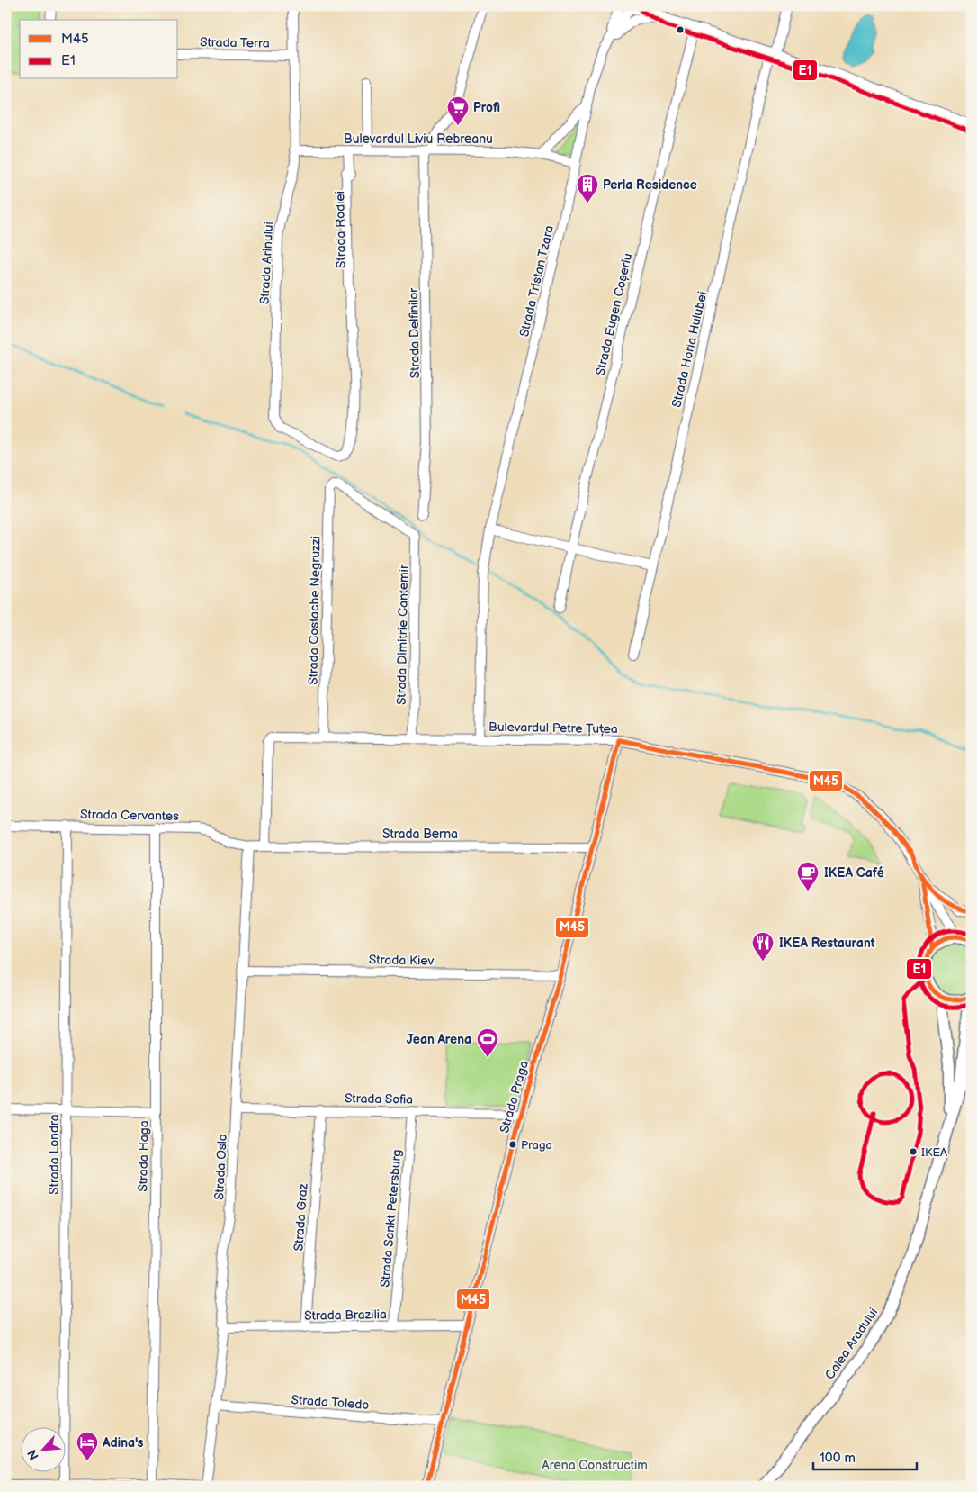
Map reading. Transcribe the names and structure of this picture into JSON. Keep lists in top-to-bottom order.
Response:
{
  "streets": {
    "main road": ["Calea Aradului"],
    "street": [
      "Strada Terra",
      "Bulevardul Liviu Rebreanu",
      "Strada Rodiei",
      "Strada Arinului",
      "Strada Tristan Tzara",
      "Strada Eugen Coșeriu",
      "Strada Delfinilor",
      "Strada Horia Hulubei",
      "Strada Costache Negruzzi",
      "Strada Dimitrie Cantemir",
      "Bulevardul Petre Țuțea",
      "Strada Cervantes",
      "Strada Berna",
      "Strada Kiev",
      "Strada Praga",
      "Strada Sofia",
      "Strada Londra",
      "Strada Haga",
      "Strada Oslo",
      "Strada Graz",
      "Strada Sankt Petersburg",
      "Strada Brazilia",
      "Strada Toledo"
    ]
  },
  "crossings": [
    ["Strada Terra", "Strada Arinului"],
    ["Bulevardul Liviu Rebreanu", "Strada Rodiei"],
    ["Bulevardul Liviu Rebreanu", "Strada Arinului"],
    ["Bulevardul Liviu Rebreanu", "Strada Tristan Tzara"],
    ["Bulevardul Liviu Rebreanu", "Strada Delfinilor"],
    ["Strada Rodiei", "Strada Arinului"],
    ["Strada Tristan Tzara", "Bulevardul Petre Țuțea"],
    ["Strada Costache Negruzzi", "Strada Dimitrie Cantemir"],
    ["Strada Costache Negruzzi", "Bulevardul Petre Țuțea"],
    ["Strada Dimitrie Cantemir", "Bulevardul Petre Țuțea"],
    ["Bulevardul Petre Țuțea", "Strada Berna"],
    ["Bulevardul Petre Țuțea", "Strada Praga"],
    ["Strada Cervantes", "Strada Berna"],
    ["Strada Cervantes", "Strada Londra"],
    ["Strada Cervantes", "Strada Haga"],
    ["Strada Cervantes", "Strada Oslo"],
    ["Strada Berna", "Strada Praga"],
    ["Strada Berna", "Strada Oslo"],
    ["Strada Kiev", "Strada Praga"],
    ["Strada Kiev", "Strada Oslo"],
    ["Strada Praga", "Strada Sofia"],
    ["Strada Praga", "Strada Brazilia"],
    ["Strada Praga", "Strada Toledo"],
    ["Strada Sofia", "Strada Oslo"],
    ["Strada Sofia", "Strada Graz"],
    ["Strada Sofia", "Strada Sankt Petersburg"],
    ["Strada Oslo", "Strada Brazilia"],
    ["Strada Oslo", "Strada Toledo"],
    ["Strada Graz", "Strada Brazilia"],
    ["Strada Sankt Petersburg", "Strada Brazilia"]
  ],
  "parks": ["Arena Constructim"],
  "places": {
    "supermarket": ["Profi"],
    "building": ["Perla Residence"],
    "cafe": ["IKEA Café"],
    "restaurant": ["IKEA Restaurant"],
    "sports": ["Jean Arena"],
    "other": ["Praga", "IKEA"],
    "hotel": ["Adina's"]
  },
  "lines": ["transit line E1", "transit line M45"],
  "legend": ["M45", "E1"],
  "scale_bar": "100 m",
  "north": "bottom left"
}
